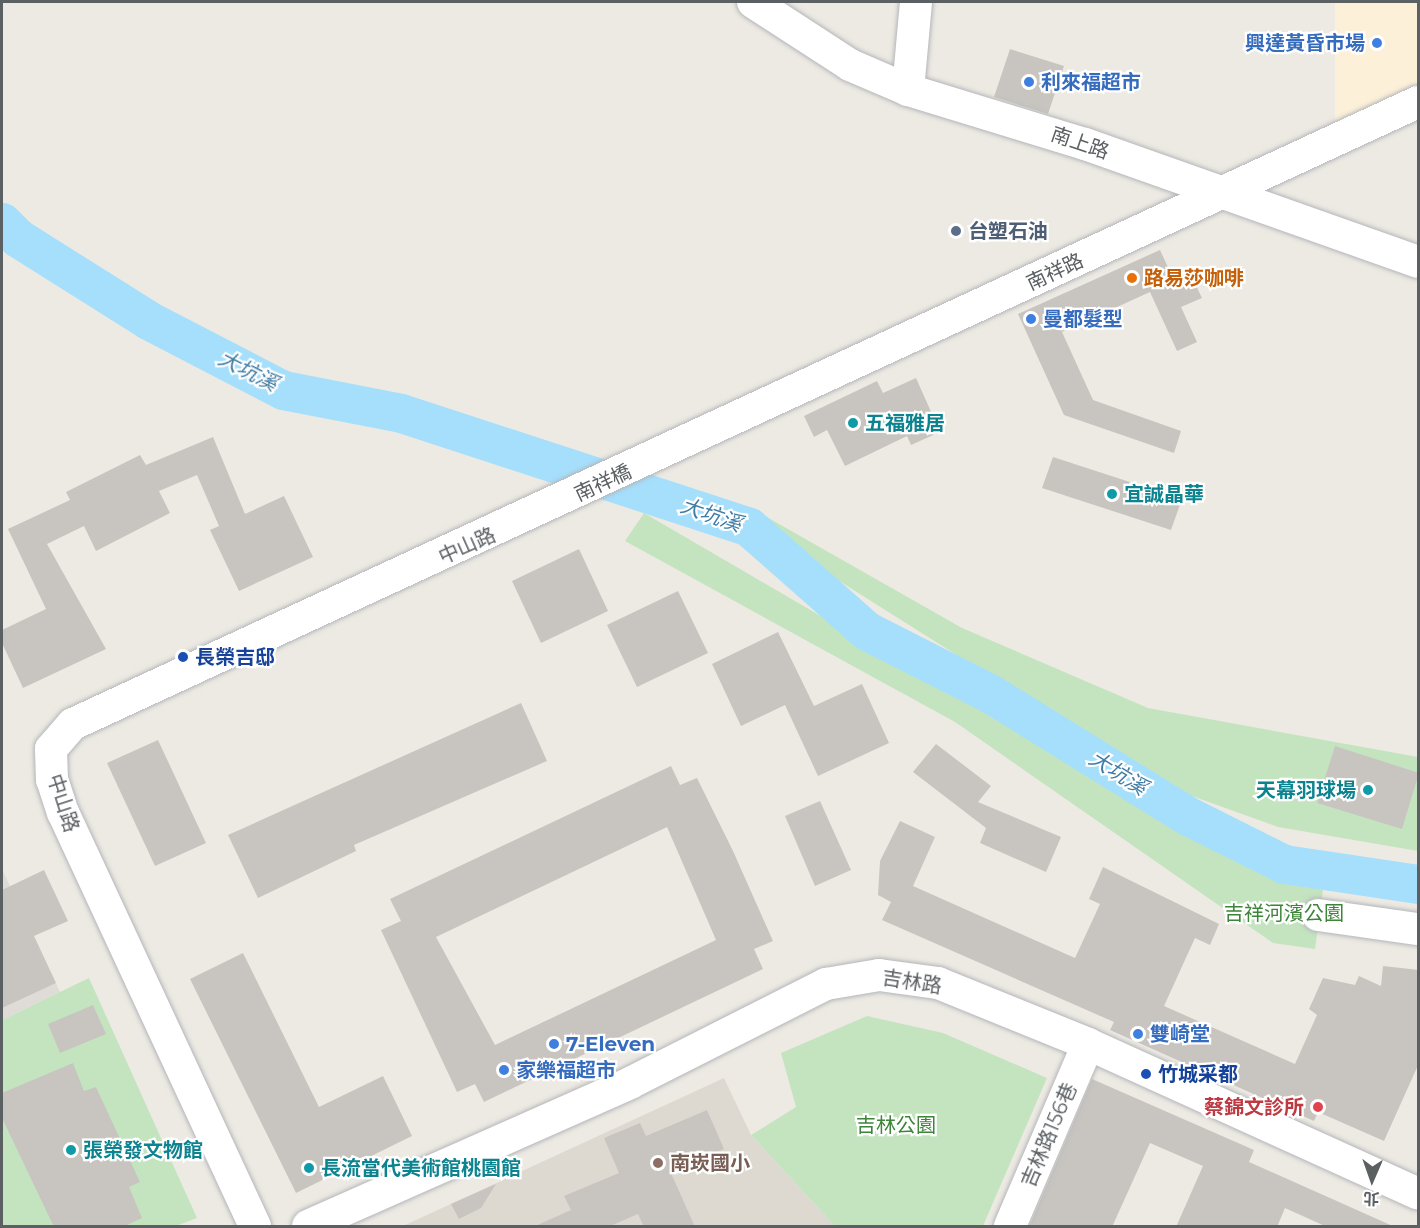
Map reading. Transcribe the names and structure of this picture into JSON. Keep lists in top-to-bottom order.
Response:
{
  "streets": {
    "street": [
      "南上路",
      "南祥路",
      "南祥橋",
      "中山路",
      "吉林路",
      "吉林路156巷"
    ]
  },
  "crossings": [
    ["南上路", "南祥路"],
    ["南祥路", "南祥橋"],
    ["南祥橋", "中山路"],
    ["吉林路", "吉林路156巷"]
  ],
  "water": ["大坑溪"],
  "parks": ["吉祥河濱公園", "吉林公園"],
  "places": [
    "興達黃昏市場",
    "利來福超市",
    "台塑石油",
    "路易莎咖啡",
    "曼都髮型",
    "五福雅居",
    "宜誠晶華",
    "長榮吉邸",
    "天幕羽球場",
    "雙崎堂",
    "7-Eleven",
    "家樂福超市",
    "竹城采都",
    "蔡錦文診所",
    "張榮發文物館",
    "南崁國小",
    "長流當代美術館桃園館"
  ],
  "north": "bottom"
}
